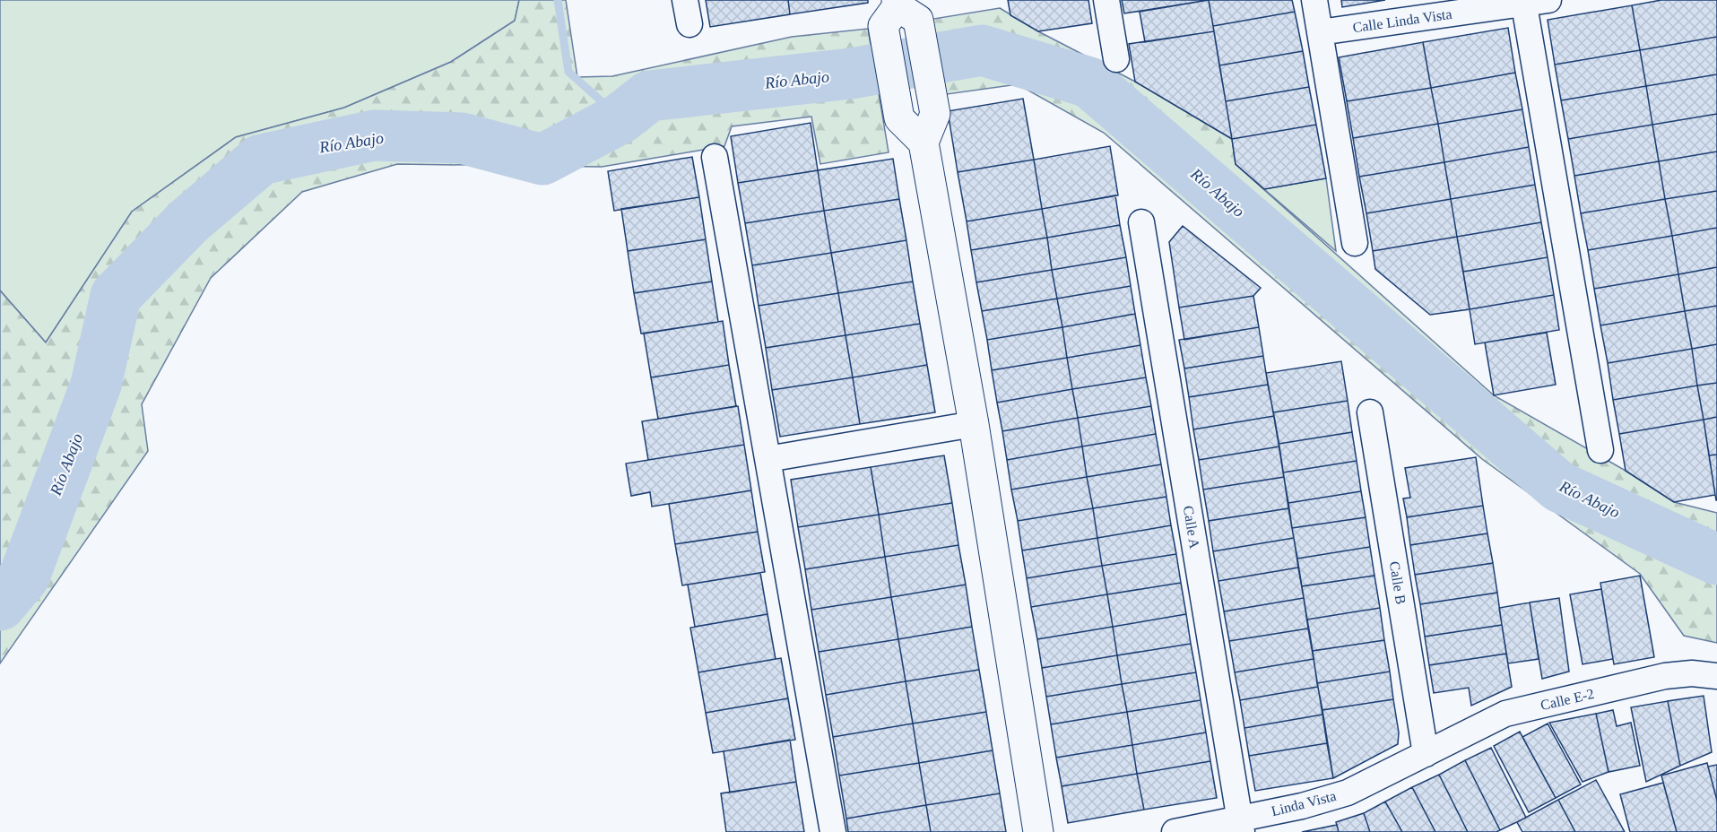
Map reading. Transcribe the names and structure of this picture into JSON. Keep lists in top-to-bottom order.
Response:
{
  "streets": {
    "street": [
      "Calle Linda Vista",
      "Calle A",
      "Calle B",
      "Calle E-2",
      "Linda Vista"
    ]
  },
  "crossings": [
    ["Calle A", "Linda Vista"],
    ["Calle B", "Calle E-2"],
    ["Calle B", "Linda Vista"],
    ["Calle E-2", "Linda Vista"]
  ],
  "water": ["Río Abajo"]
}
